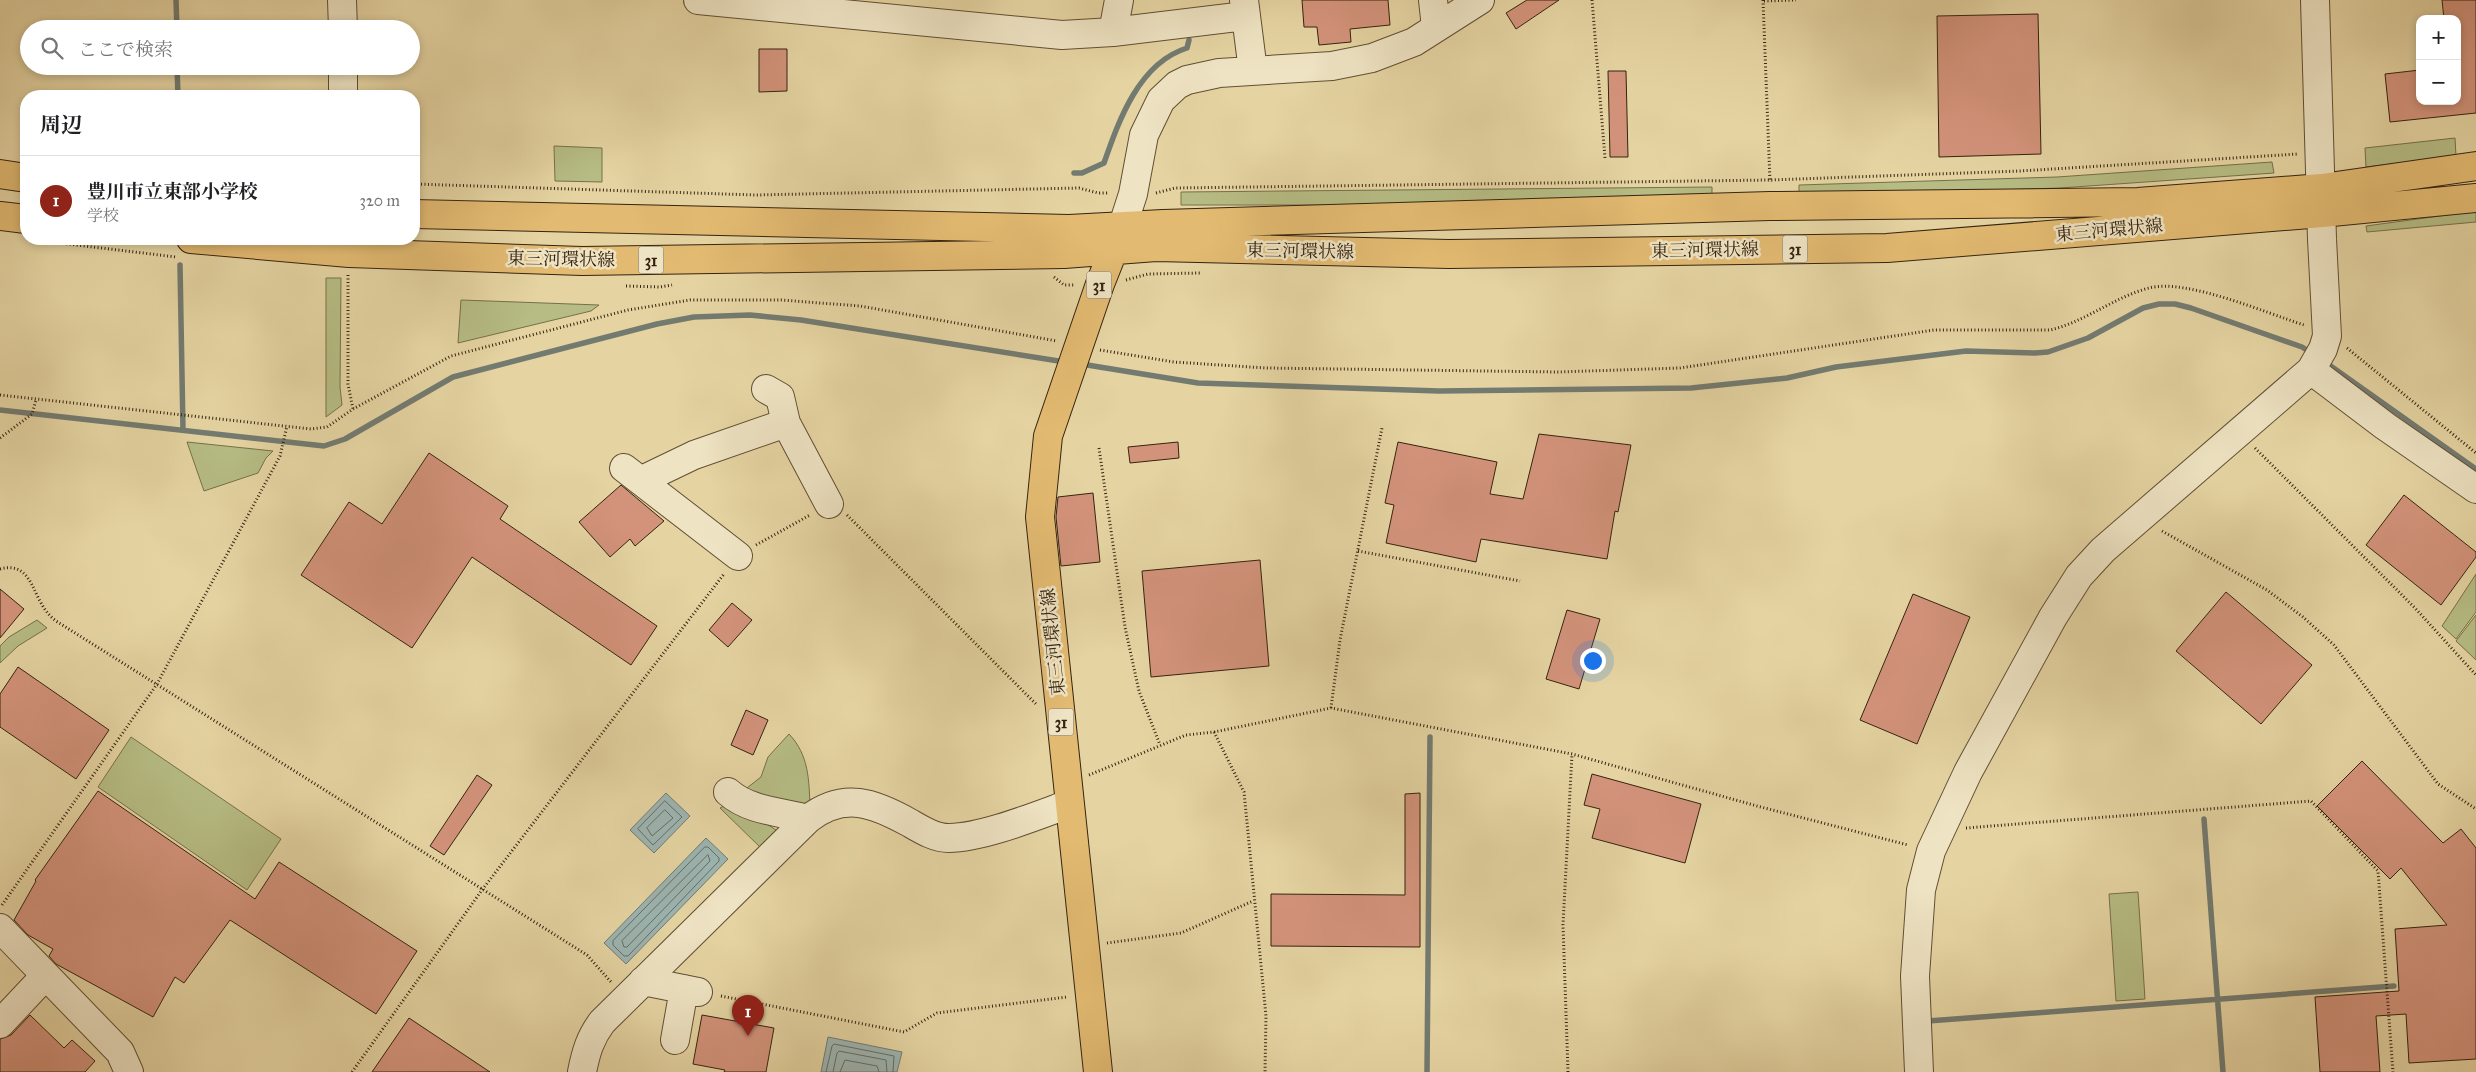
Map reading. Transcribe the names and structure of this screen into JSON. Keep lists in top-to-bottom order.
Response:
{
  "streets": {
    "main road": ["東三河環状線", "31"]
  },
  "page": {
    "map_buttons": ["+", "−"],
    "search": "ここで検索",
    "heading": "周辺",
    "list": [
      {
        "mark": "1",
        "name": "豊川市立東部小学校",
        "note": "学校",
        "value": "320 m"
      }
    ],
    "pins": "1"
  }
}
